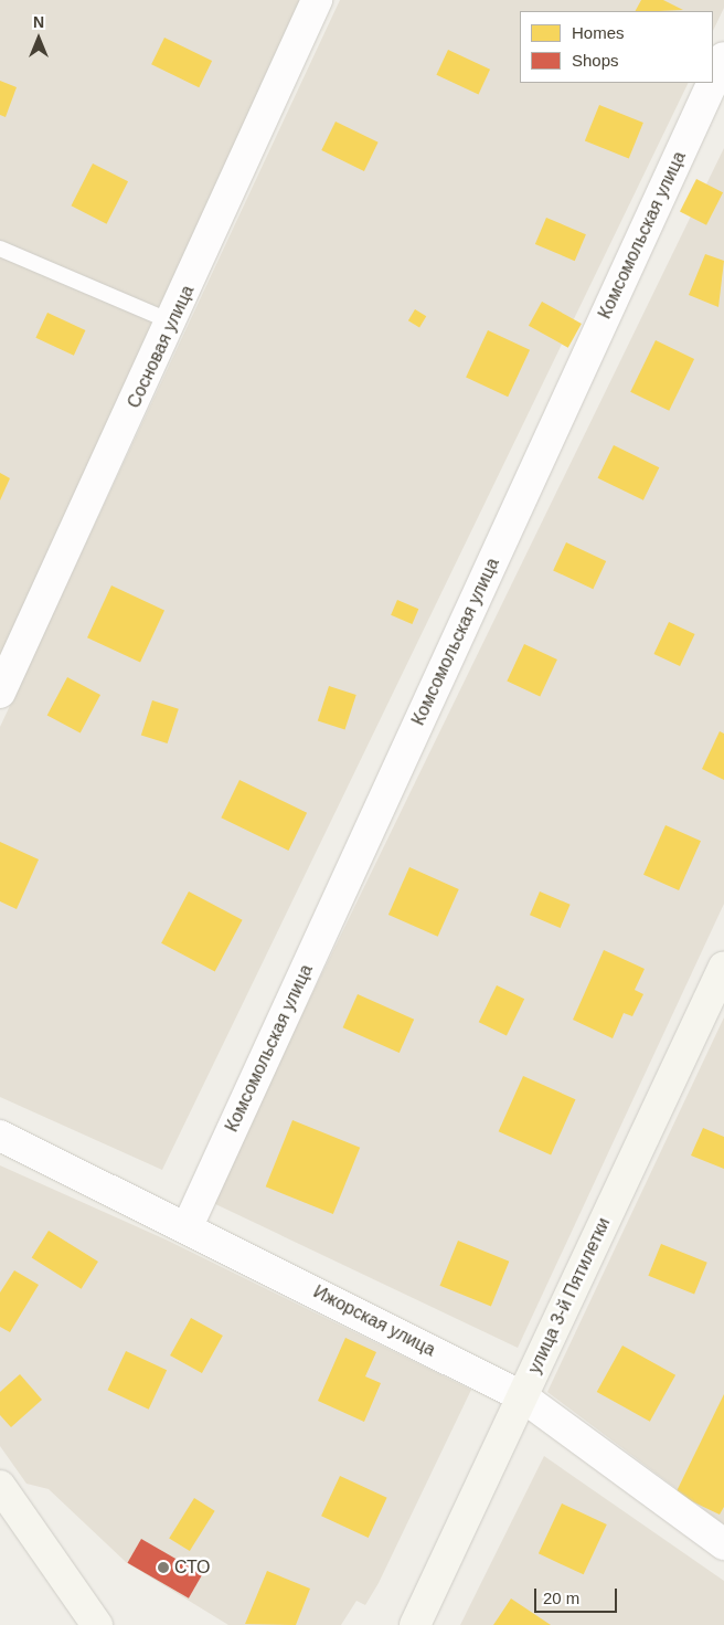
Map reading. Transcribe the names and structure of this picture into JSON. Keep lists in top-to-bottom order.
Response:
{
  "streets": {
    "street": [
      "Комсомольская улица",
      "Сосновая улица",
      "улица 3-й Пятилетки",
      "Ижорская улица"
    ]
  },
  "crossings": [
    ["Комсомольская улица", "Ижорская улица"],
    ["улица 3-й Пятилетки", "Ижорская улица"]
  ],
  "places": ["СТО"],
  "legend": ["Homes", "Shops"],
  "scale_bar": "20 m",
  "north": "top"
}
